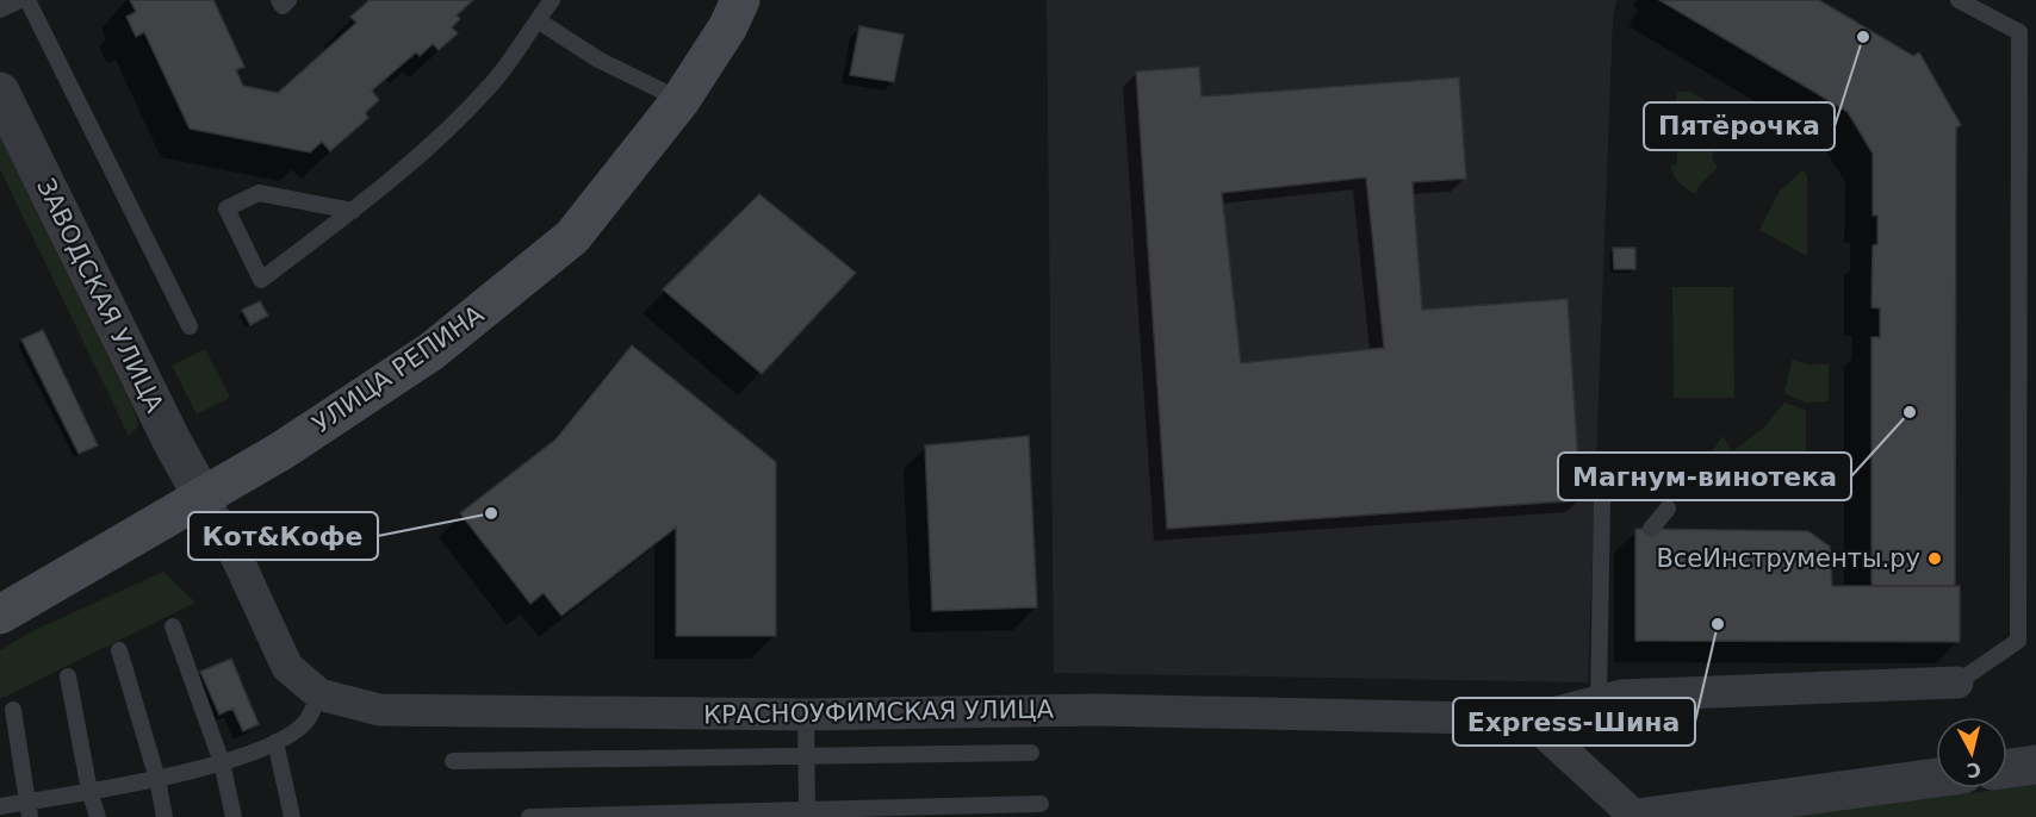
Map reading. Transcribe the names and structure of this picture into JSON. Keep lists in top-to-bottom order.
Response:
{
  "streets": {
    "main road": ["УЛИЦА РЕПИНА"],
    "street": ["ЗАВОДСКАЯ УЛИЦА", "КРАСНОУФИМСКАЯ УЛИЦА"]
  },
  "crossings": [
    ["ЗАВОДСКАЯ УЛИЦА", "УЛИЦА РЕПИНА"],
    ["ЗАВОДСКАЯ УЛИЦА", "КРАСНОУФИМСКАЯ УЛИЦА"],
    ["УЛИЦА РЕПИНА", "КРАСНОУФИМСКАЯ УЛИЦА"]
  ],
  "places": [
    "Пятёрочка",
    "Магнум-винотека",
    "Кот&Кофе",
    "ВсеИнструменты.ру",
    "Express-Шина"
  ],
  "north": "bottom"
}
